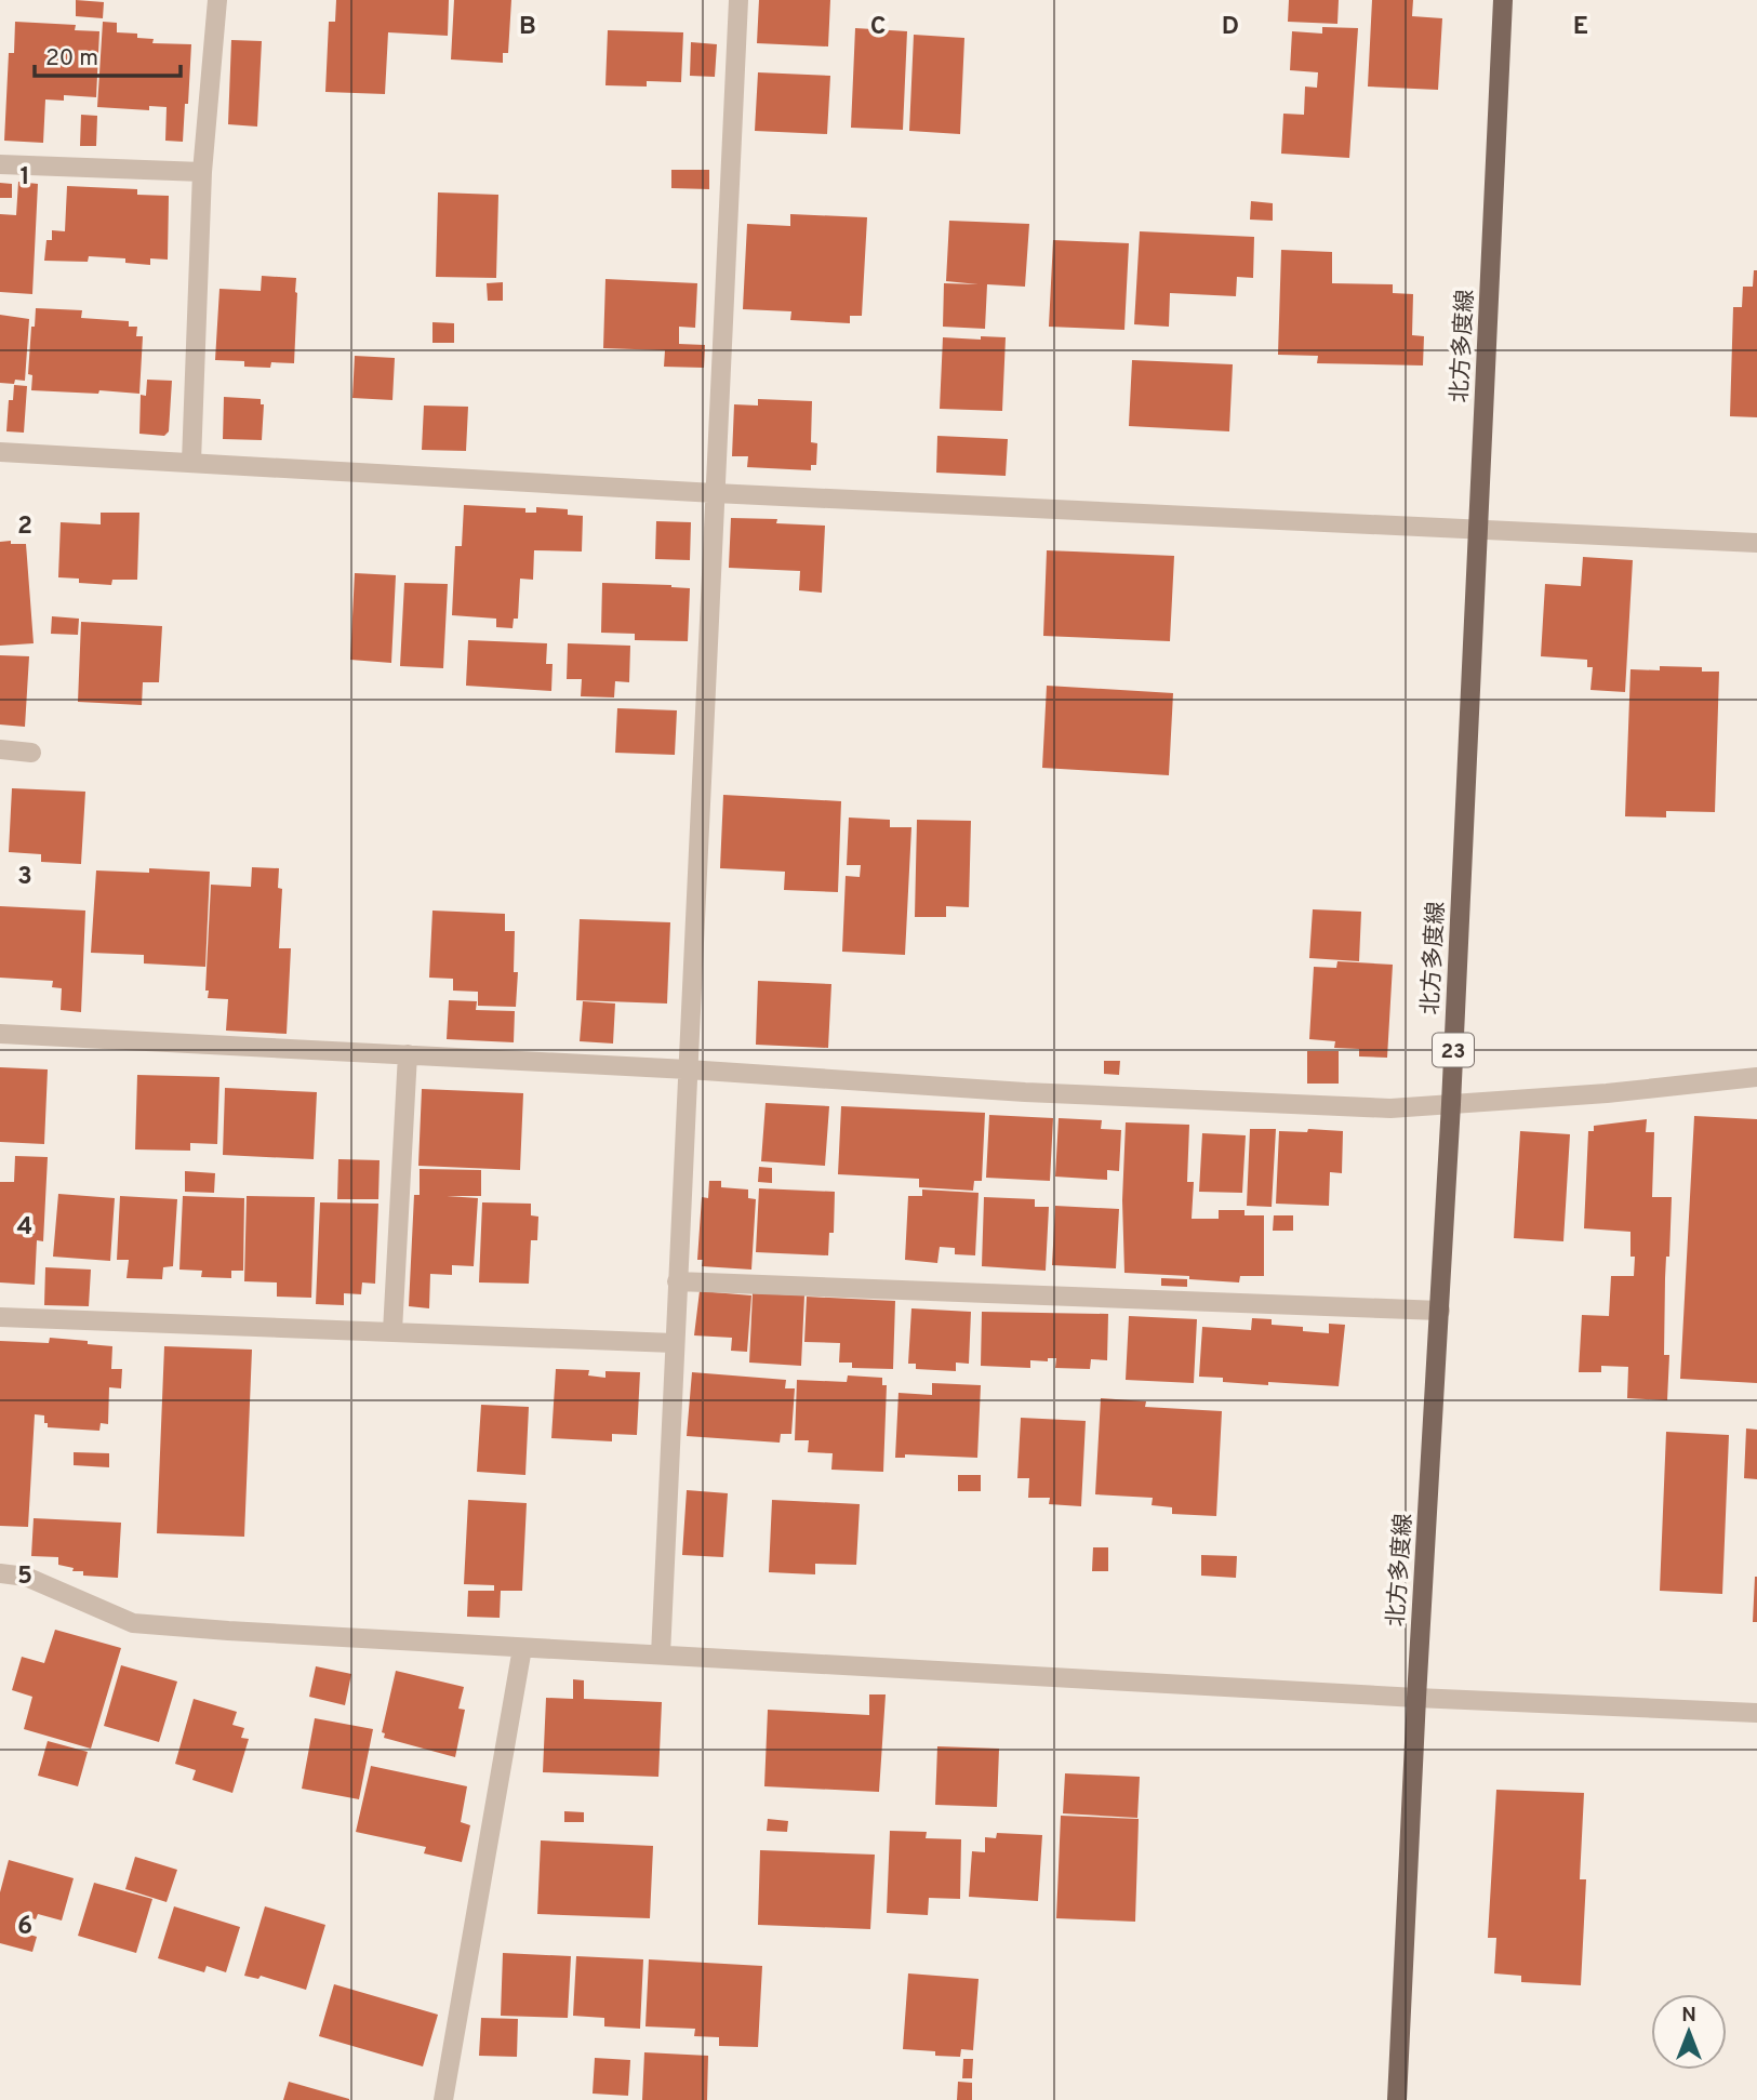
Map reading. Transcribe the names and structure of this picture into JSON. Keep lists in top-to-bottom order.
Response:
{
  "streets": {
    "main road": ["北方多度線", "23"]
  },
  "scale_bar": "20 m",
  "north": "top",
  "grid": {
    "columns": [
      "B",
      "C",
      "D",
      "E"
    ],
    "rows": [
      "1",
      "2",
      "3",
      "4",
      "5",
      "6"
    ]
  }
}
